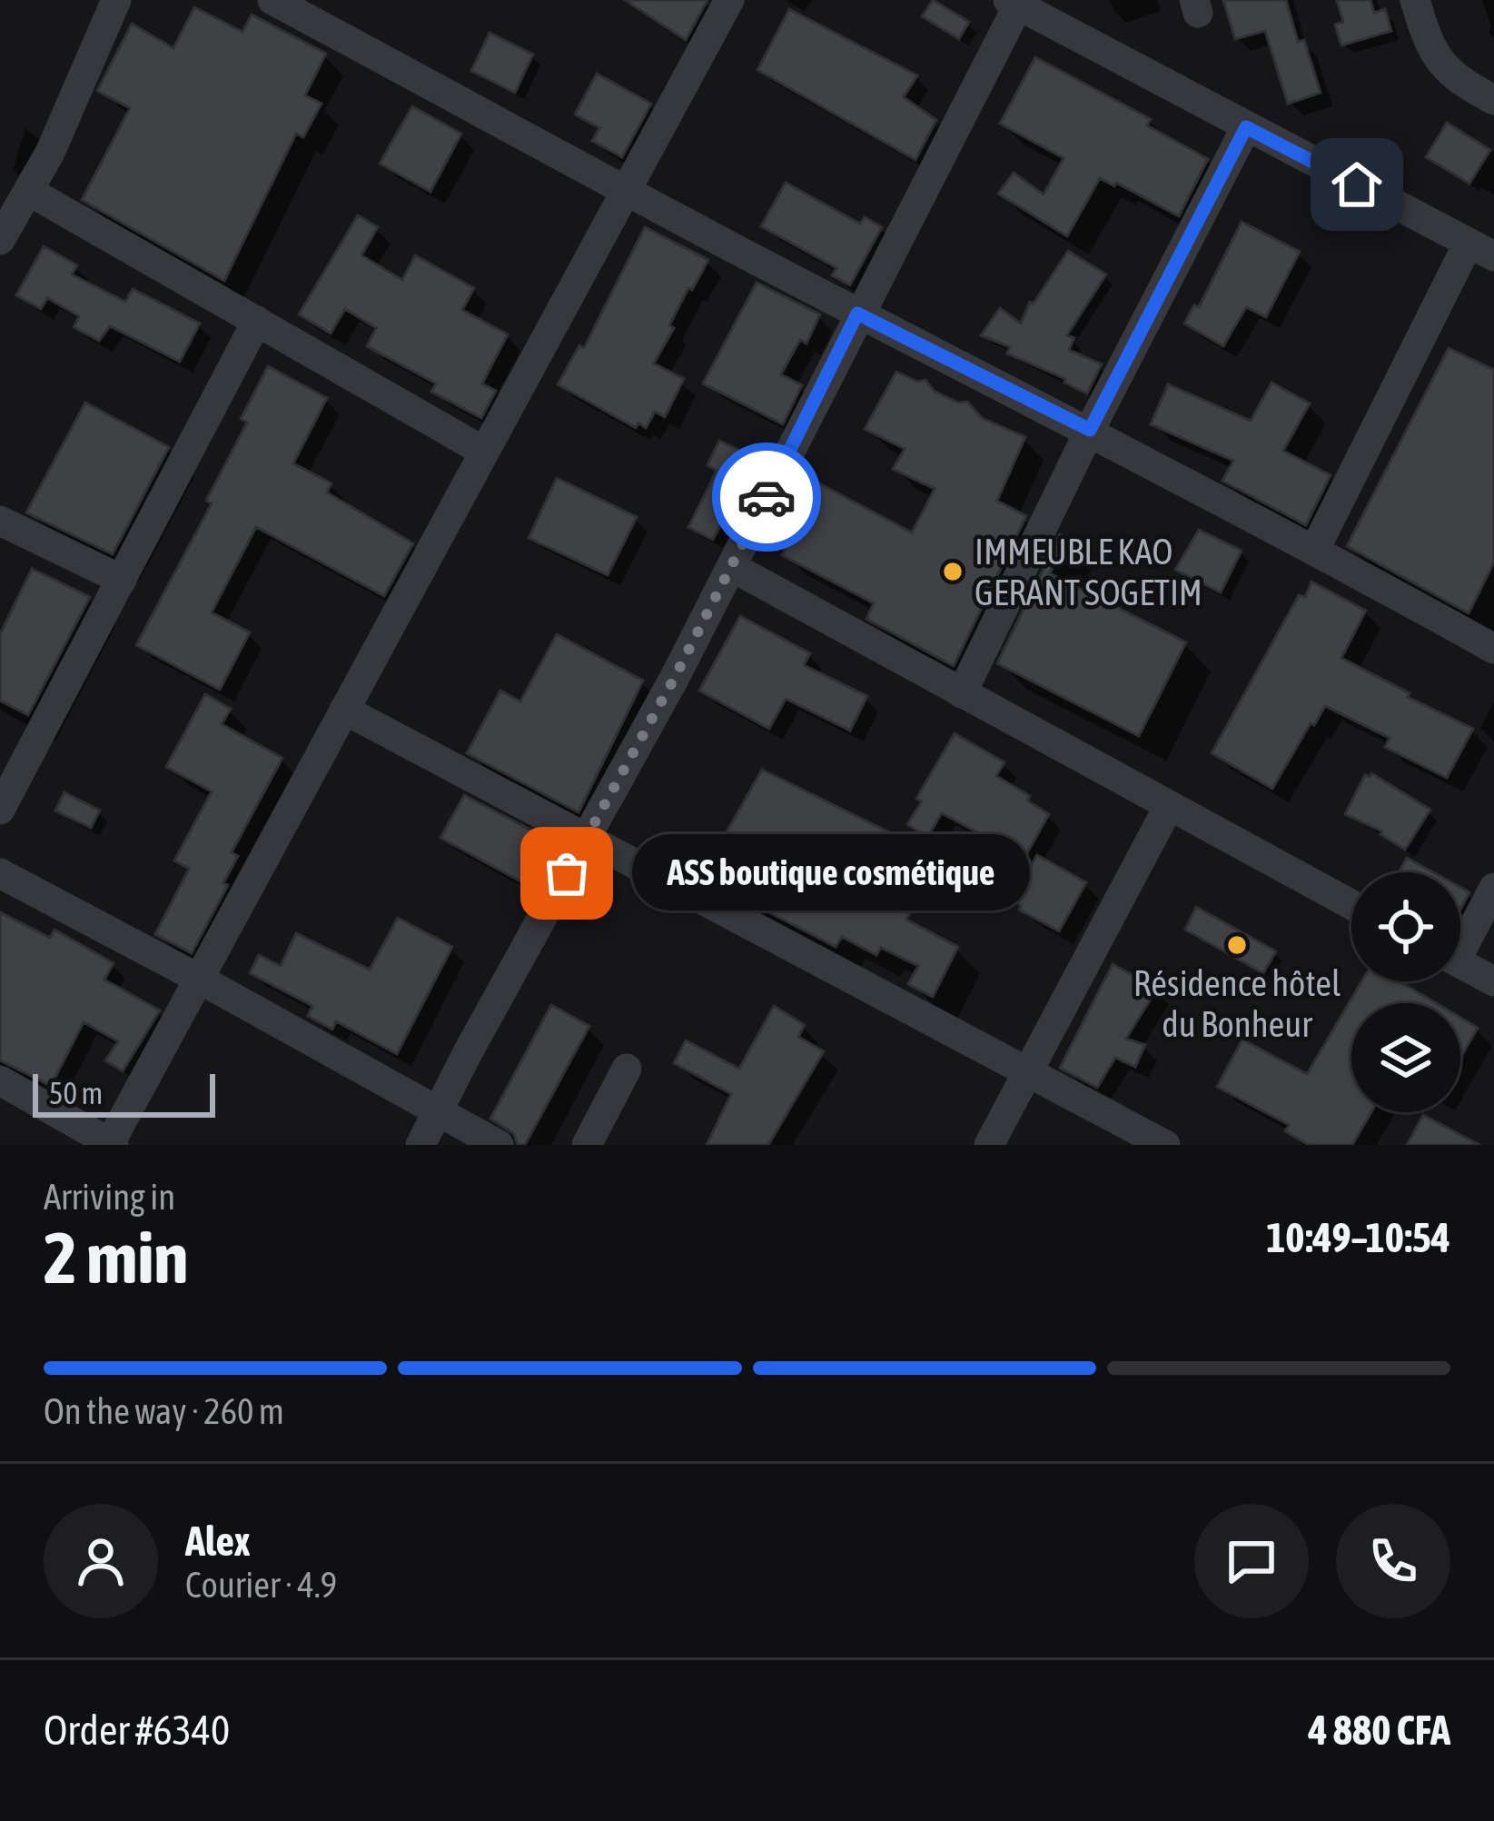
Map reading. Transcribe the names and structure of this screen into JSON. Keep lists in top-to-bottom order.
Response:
{
  "places": ["IMMEUBLE KAO GERANT SOGETIM", "ASS boutique cosmétique", "Résidence hôtel du Bonheur"],
  "scale_bar": "50 m",
  "page": {
    "bubble": "ASS boutique cosmétique",
    "scale": "50 m",
    "heading": ["2 min", "Arriving in", "10:49–10:54"],
    "panel": [
      "Alex",
      "Courier · 4.9",
      "Order #6340",
      "4 880 CFA"
    ],
    "bar": "On the way · 260 m"
  }
}
